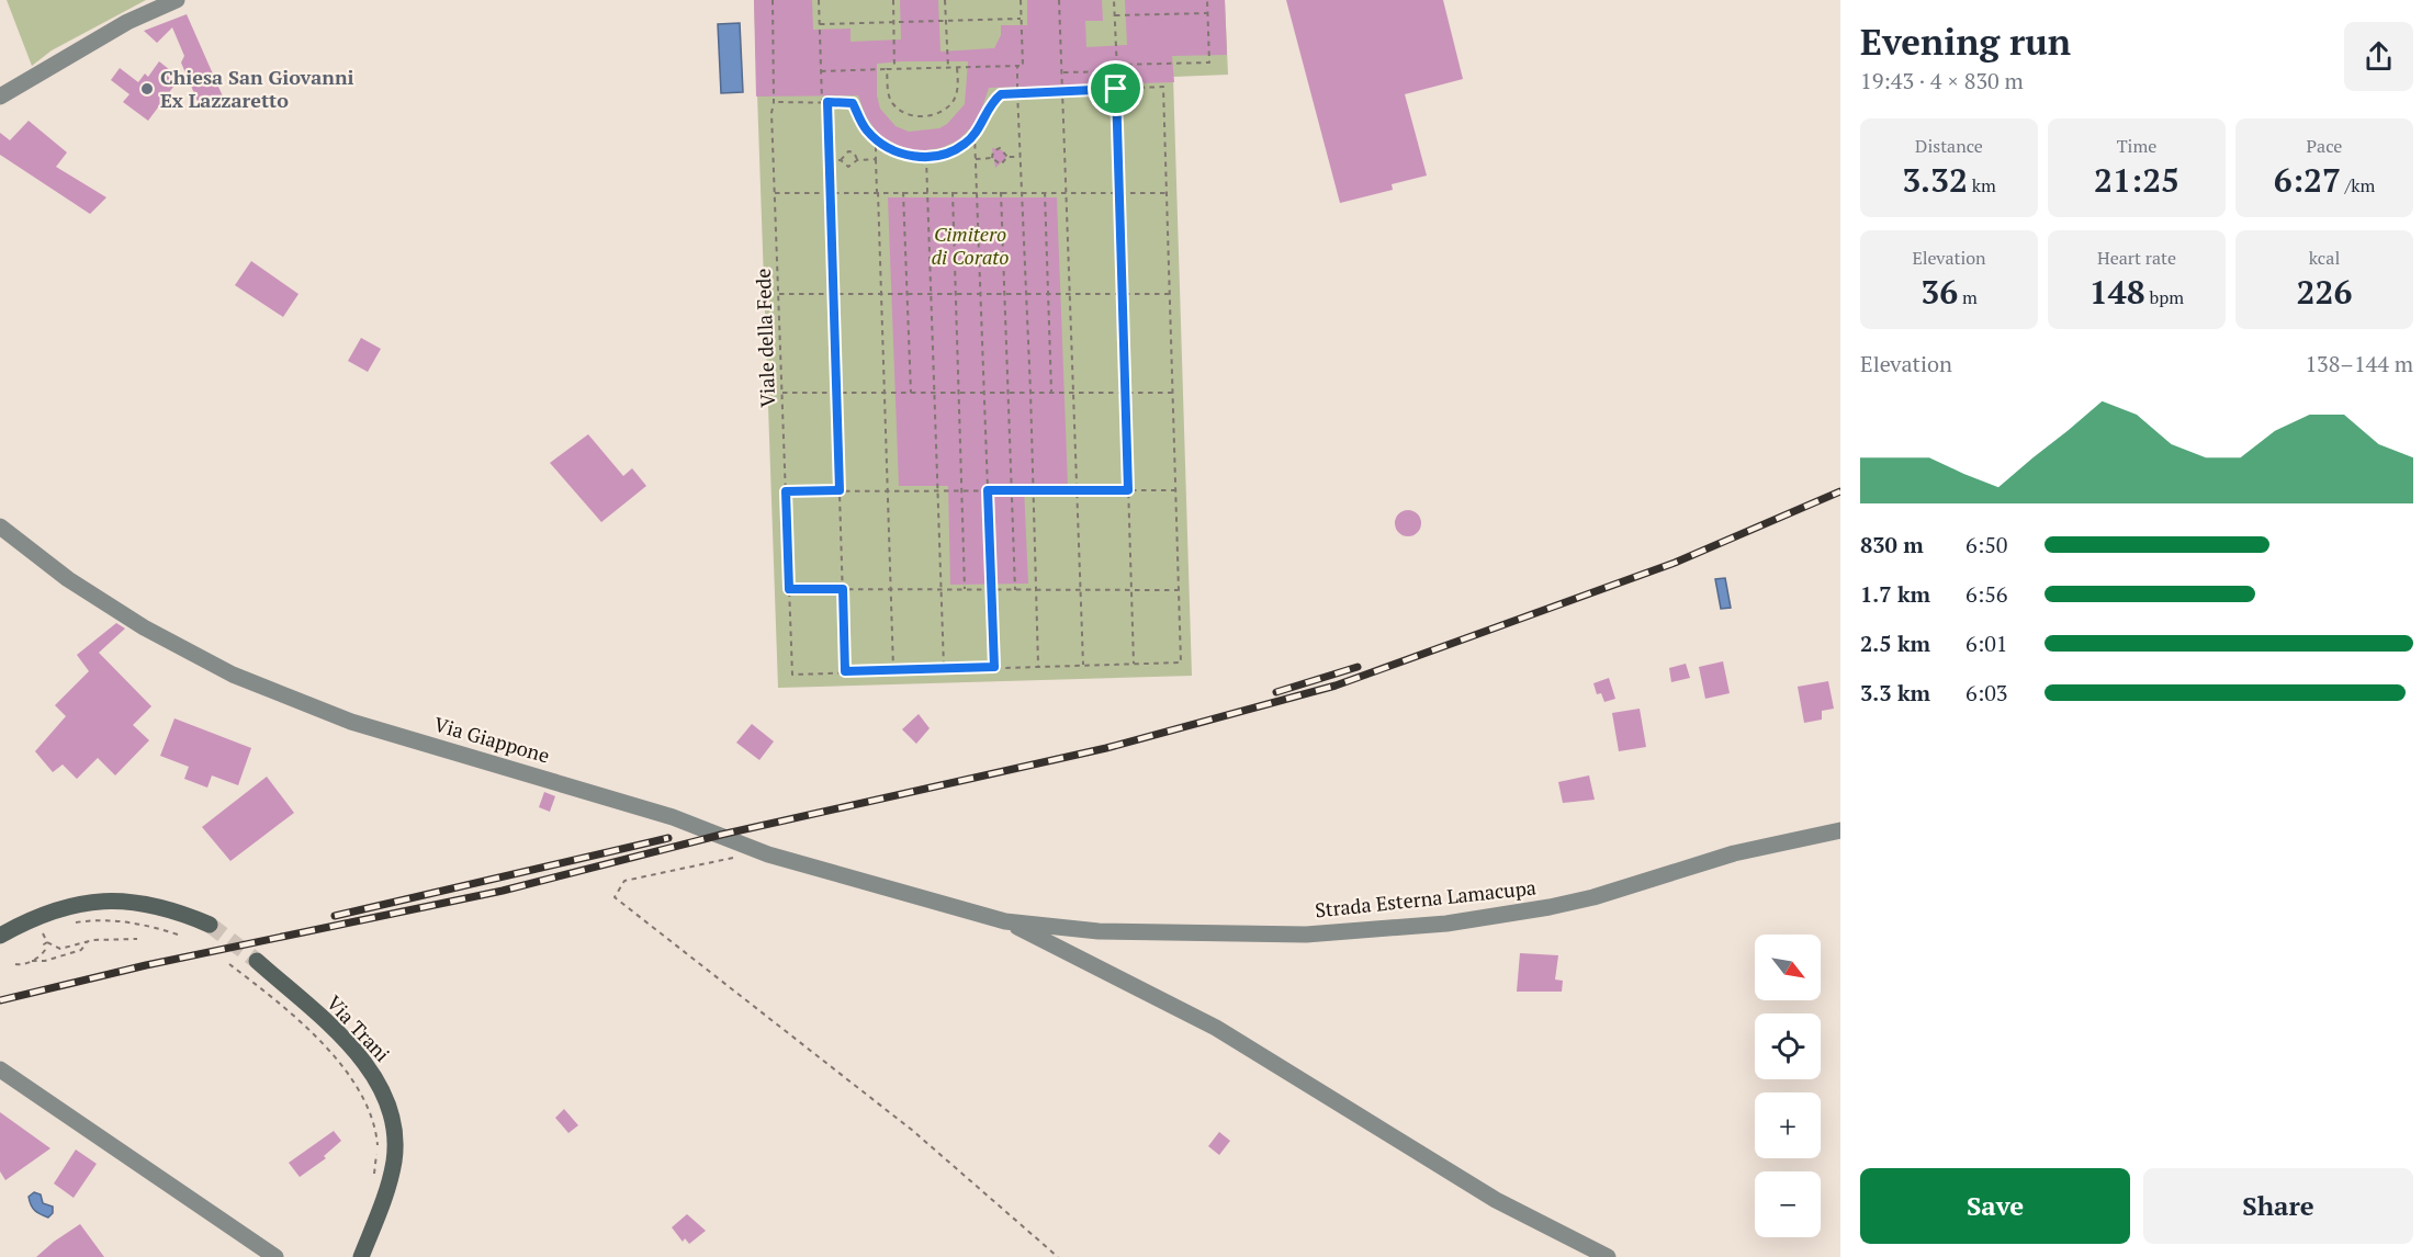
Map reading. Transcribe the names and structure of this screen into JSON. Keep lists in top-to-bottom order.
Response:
{
  "streets": {
    "main road": ["Via Trani"],
    "street": ["Via Giappone", "Strada Esterna Lamacupa"],
    "path": ["Viale della Fede"]
  },
  "crossings": [
    ["Via Giappone", "Strada Esterna Lamacupa"]
  ],
  "parks": ["Cimitero di Corato"],
  "places": ["Chiesa San Giovanni Ex Lazzaretto"],
  "north": "bottom right",
  "page": {
    "heading": ["Evening run", "19:43 · 4 × 830 m"],
    "stats": [
      ["Distance", "3.32 km"],
      ["Time", "21:25"],
      ["Pace", "6:27 /km"],
      ["Elevation", "36 m"],
      ["Heart rate", "148 bpm"],
      ["kcal", "226"]
    ],
    "chart": ["Elevation", "138–144 m"],
    "list": [
      {
        "name": "830 m",
        "note": "6:50"
      },
      {
        "name": "1.7 km",
        "note": "6:56"
      },
      {
        "name": "2.5 km",
        "note": "6:01"
      },
      {
        "name": "3.3 km",
        "note": "6:03"
      }
    ],
    "map_buttons": ["+", "−"],
    "buttons": ["Save", "Share"]
  }
}
